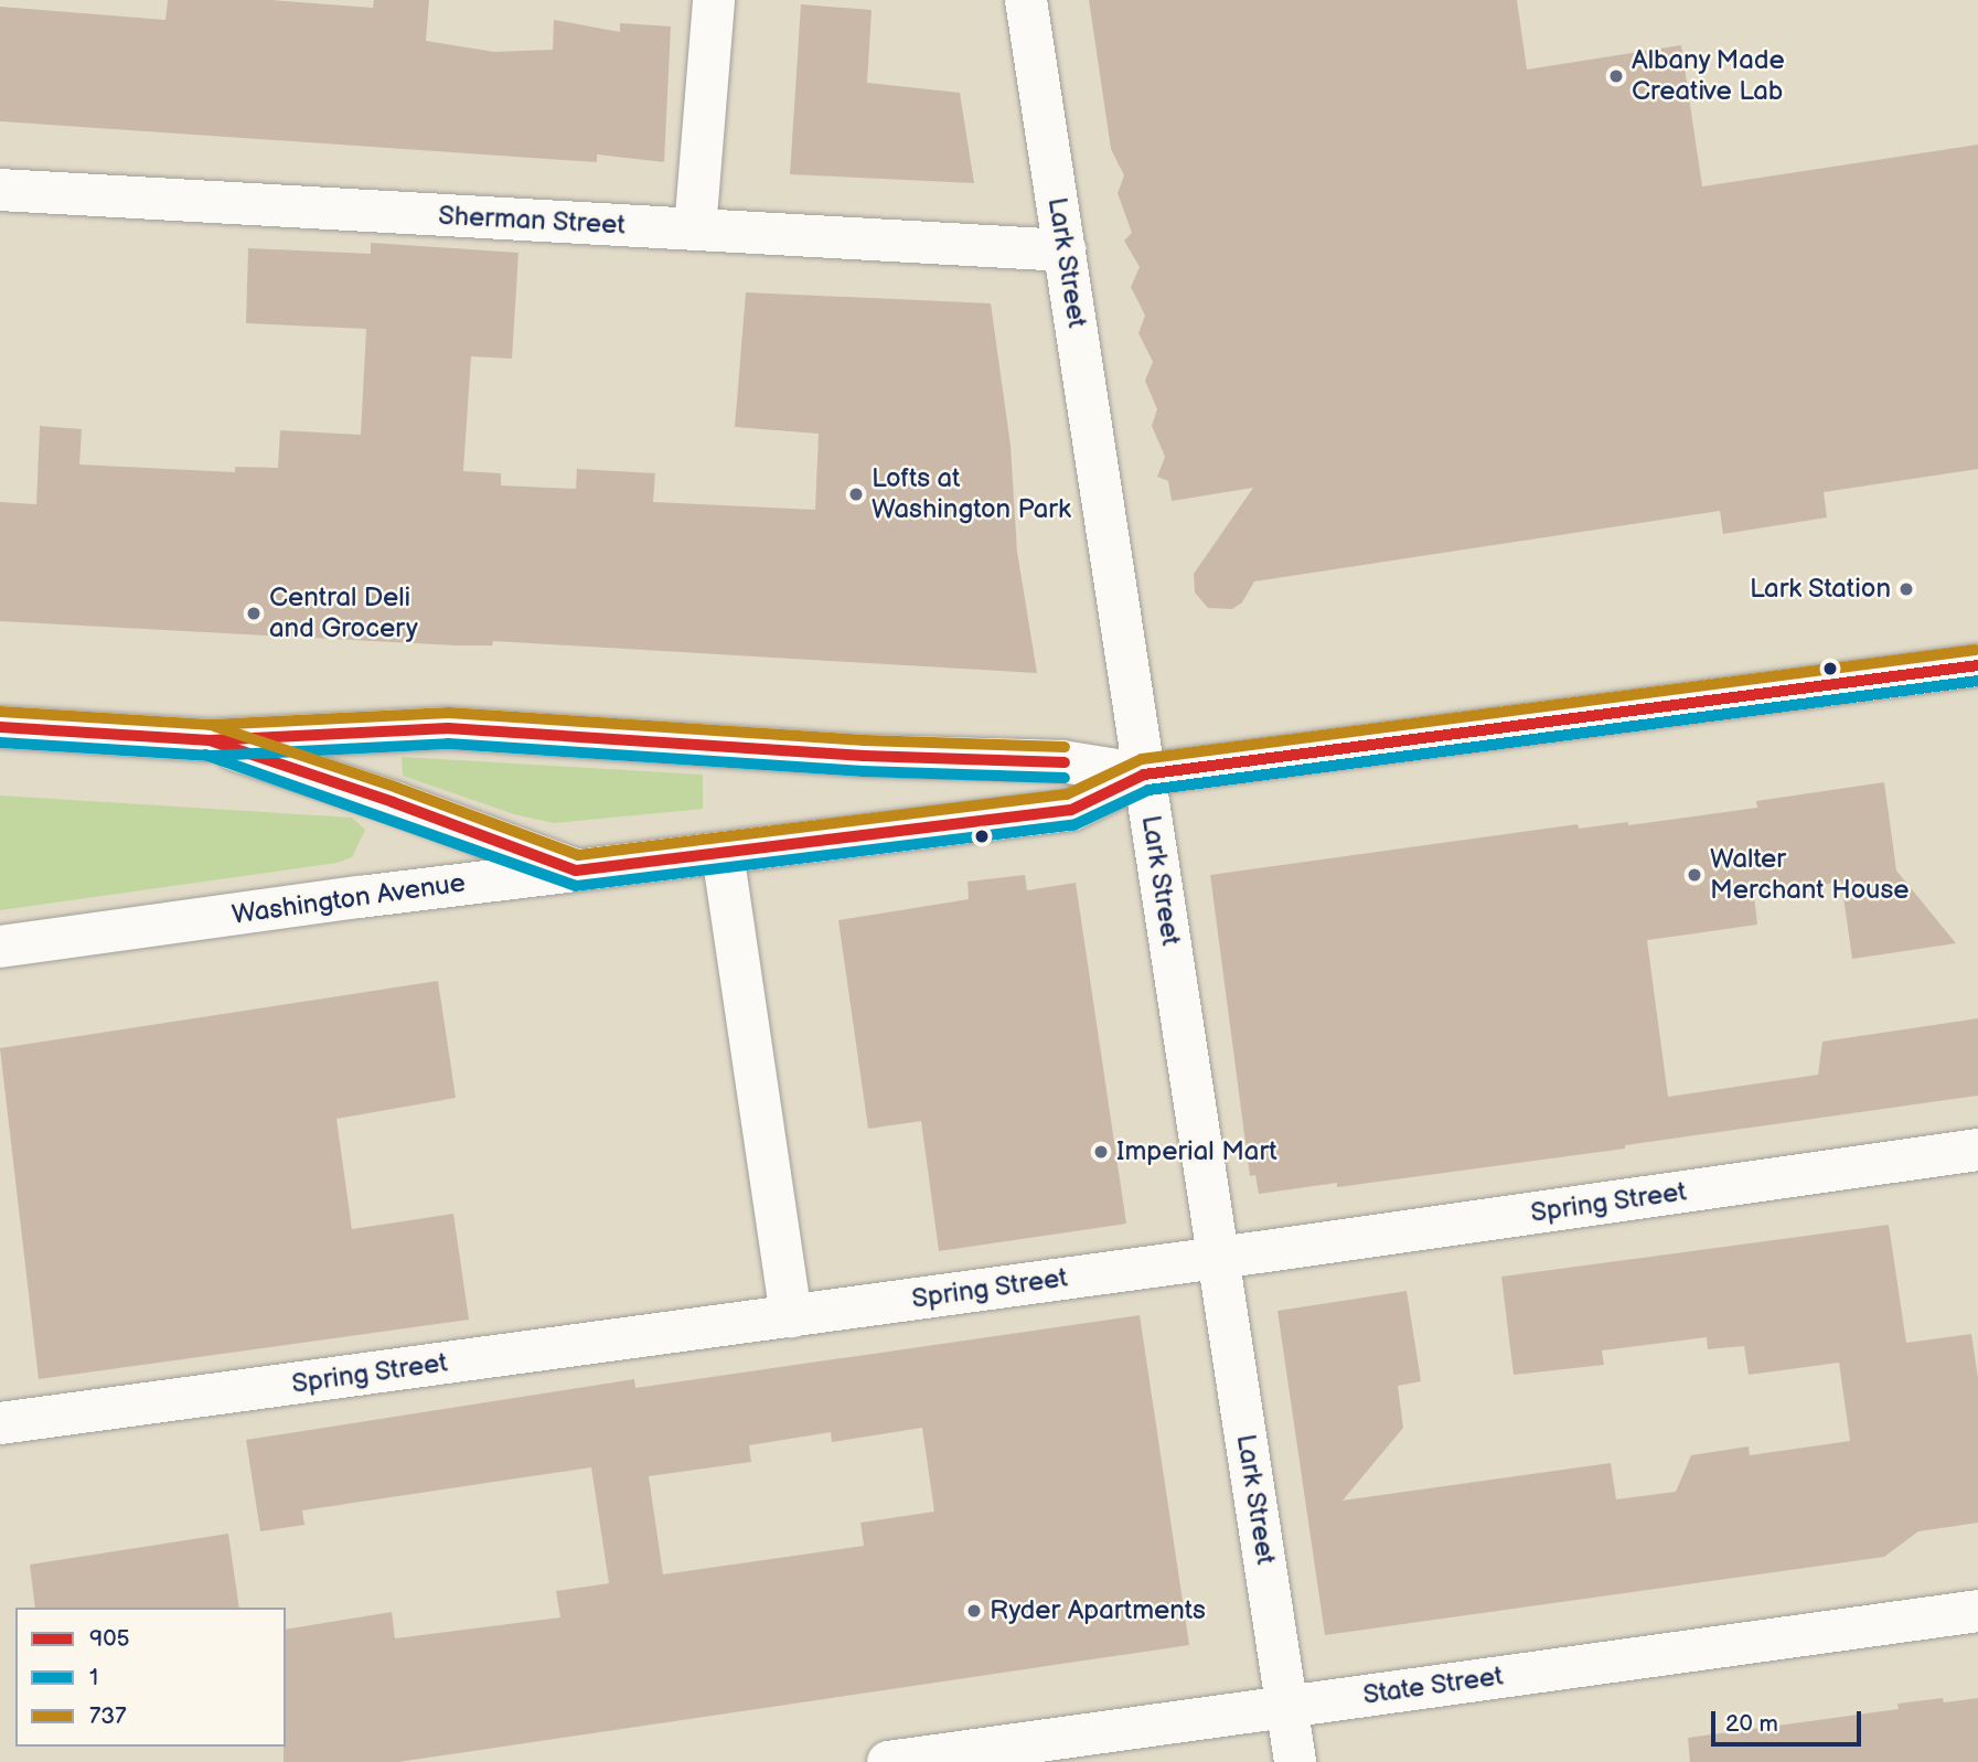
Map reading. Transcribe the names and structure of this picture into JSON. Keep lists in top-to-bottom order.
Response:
{
  "streets": {
    "main road": [
      "Sherman Street",
      "Lark Street",
      "Washington Avenue",
      "Spring Street",
      "State Street"
    ]
  },
  "crossings": [
    ["Sherman Street", "Lark Street"],
    ["Lark Street", "Washington Avenue"],
    ["Lark Street", "Spring Street"],
    ["Lark Street", "State Street"]
  ],
  "places": [
    "Albany Made Creative Lab",
    "Lofts at Washington Park",
    "Lark Station",
    "Central Deli and Grocery",
    "Walter Merchant House",
    "Imperial Mart",
    "Ryder Apartments"
  ],
  "lines": ["transit line 737", "transit line 905", "transit line 1"],
  "legend": ["905", "1", "737"],
  "scale_bar": "20 m"
}
